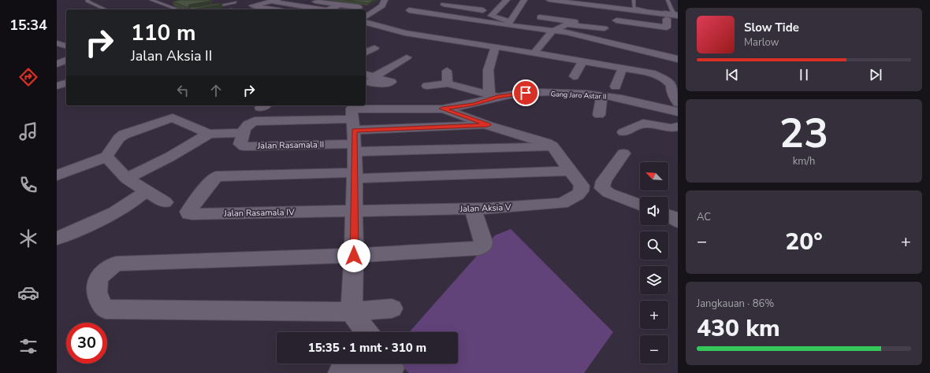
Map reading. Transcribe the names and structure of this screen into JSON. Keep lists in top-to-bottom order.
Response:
{
  "streets": {
    "street": [
      "Gang Jaro Astar II",
      "Jalan Rasamala II",
      "Jalan Aksia V",
      "Jalan Rasamala IV"
    ]
  },
  "crossings": [
    ["Jalan Aksia V", "Jalan Rasamala IV"]
  ],
  "north": "top left",
  "page": {
    "tabs": "15:34",
    "turn": ["110 m", "Jalan Aksia II"],
    "song": ["Slow Tide", "Marlow"],
    "tile": [
      ["23", "km/h"],
      "AC",
      ["Jangkauan · 86%", "430 km"]
    ],
    "map_buttons": ["+", "−"],
    "heat": ["−", "20°", "+"],
    "limit": "30",
    "trip": "15:35 · 1 mnt · 310 m"
  }
}
